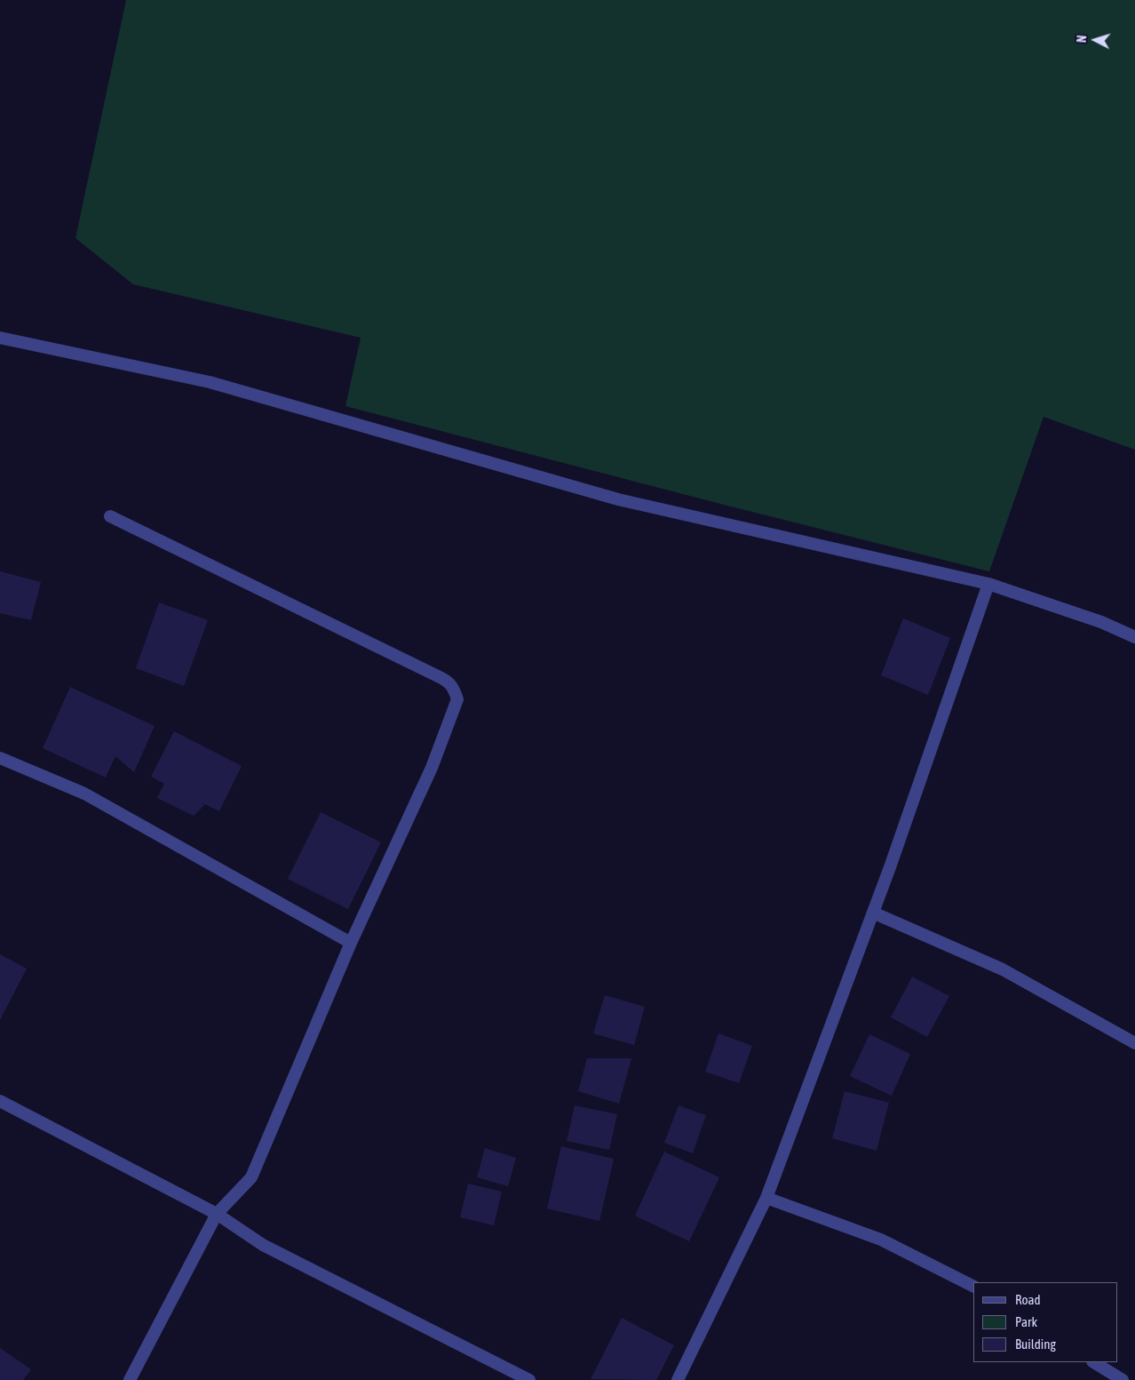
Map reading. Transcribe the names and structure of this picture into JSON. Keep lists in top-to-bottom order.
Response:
{
  "legend": ["Road", "Park", "Building"],
  "north": "left"
}
